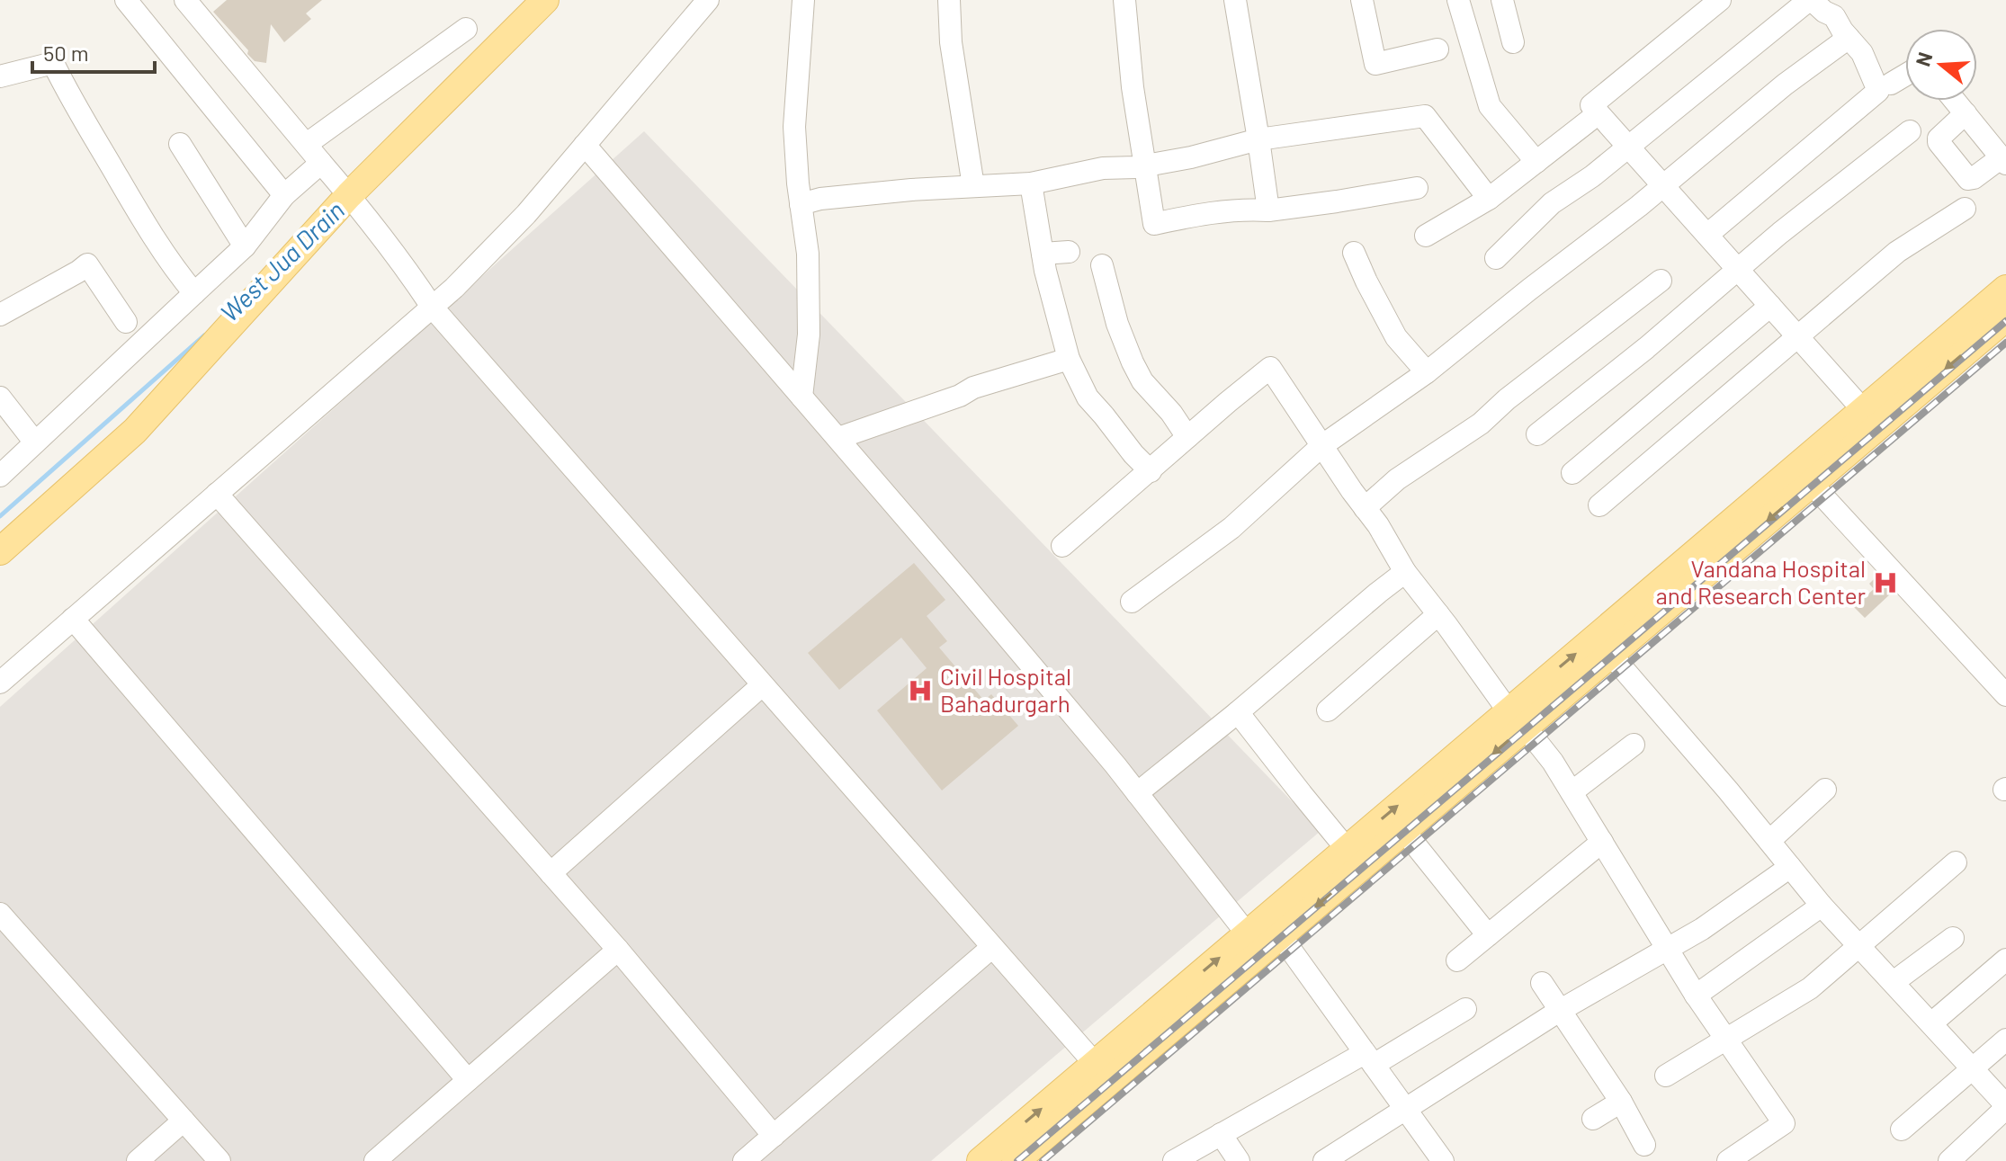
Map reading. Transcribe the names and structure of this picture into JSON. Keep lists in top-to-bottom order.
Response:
{
  "water": ["West Jua Drain"],
  "places": {
    "hospital": ["Vandana Hospital and Research Center", "Civil Hospital Bahadurgarh"]
  },
  "scale_bar": "50 m",
  "north": "left"
}
